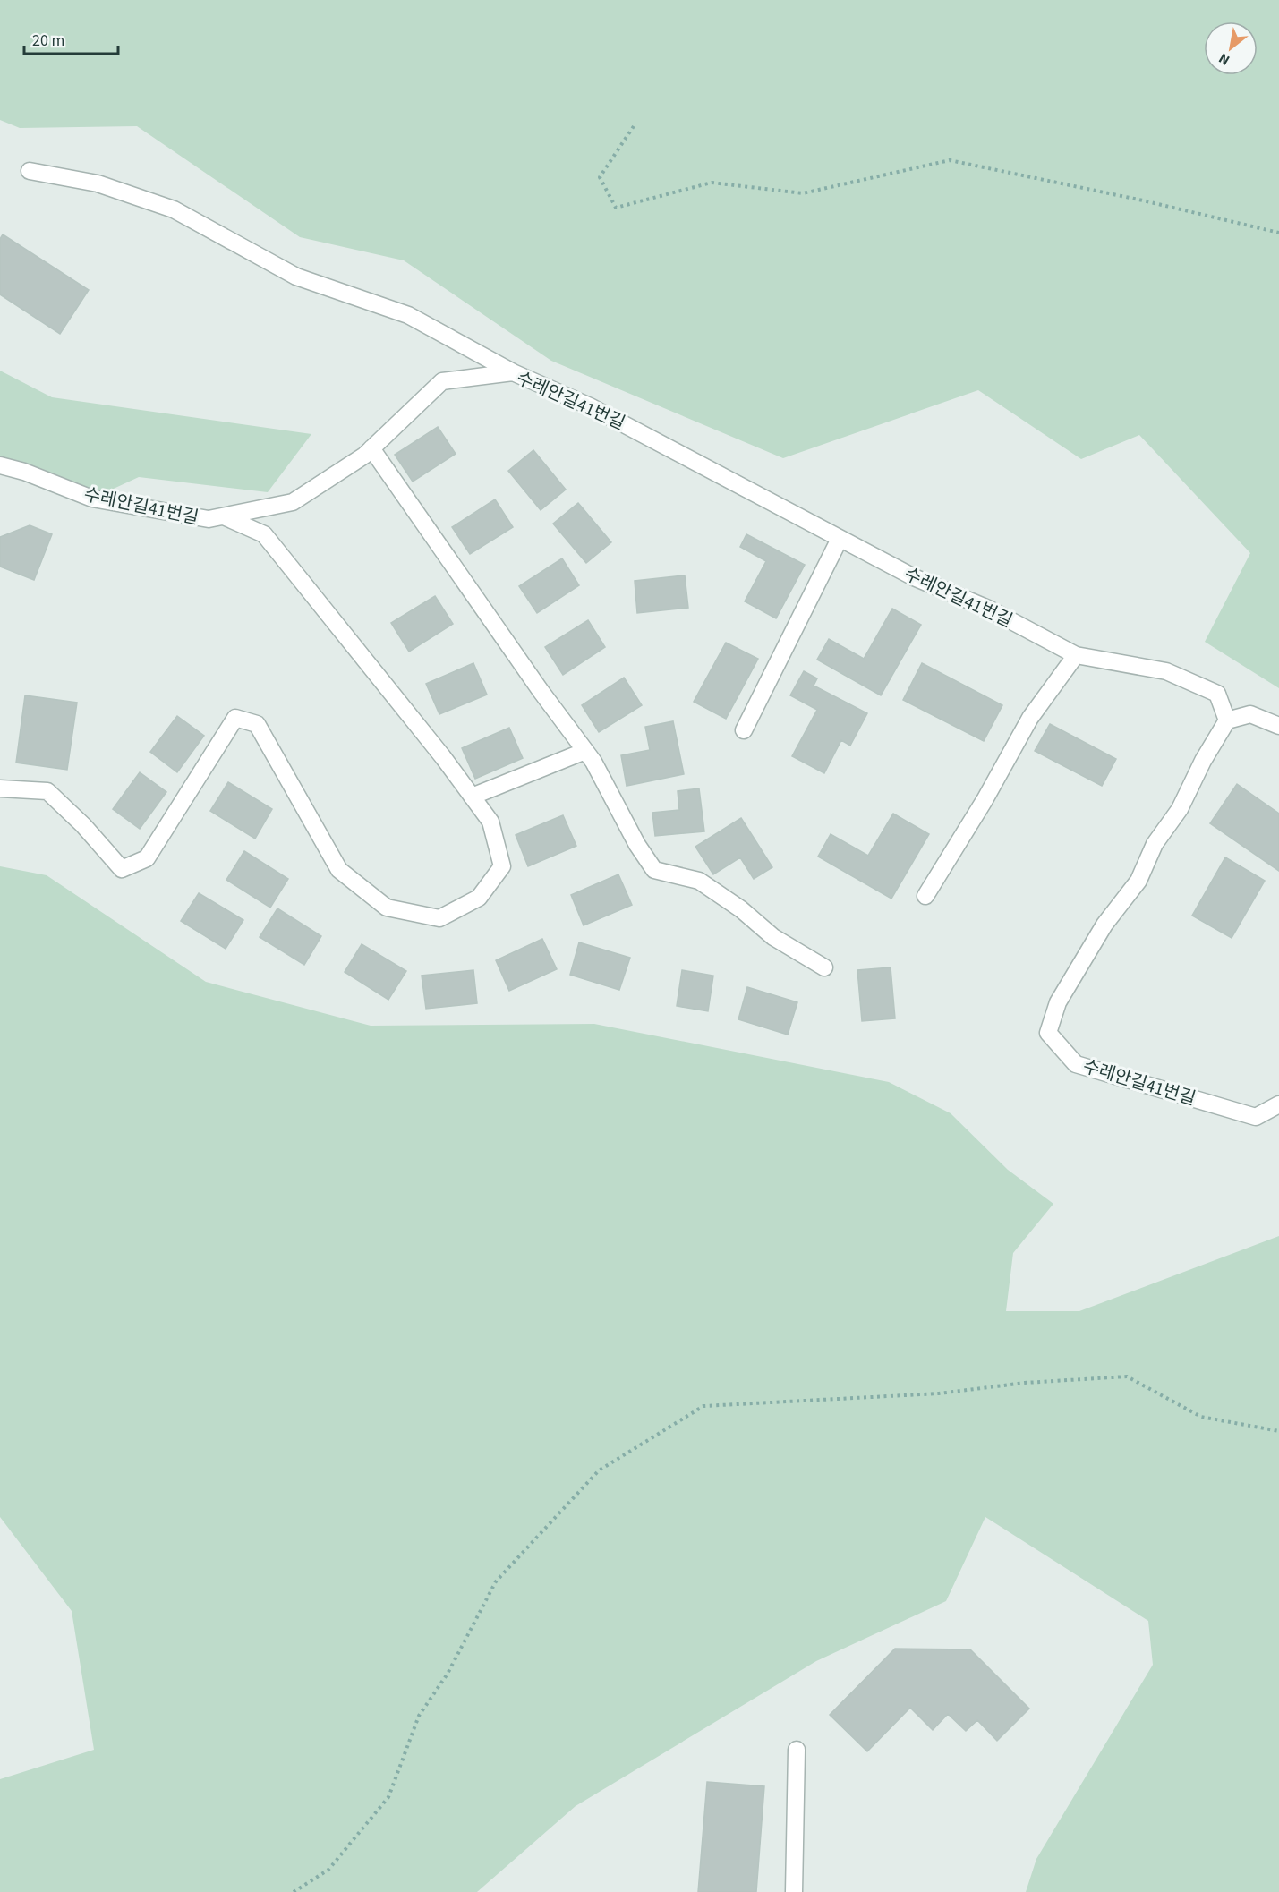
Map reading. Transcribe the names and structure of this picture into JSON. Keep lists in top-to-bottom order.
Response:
{
  "streets": {
    "lane": ["수레안길41번길"]
  },
  "scale_bar": "20 m",
  "north": "bottom left"
}
